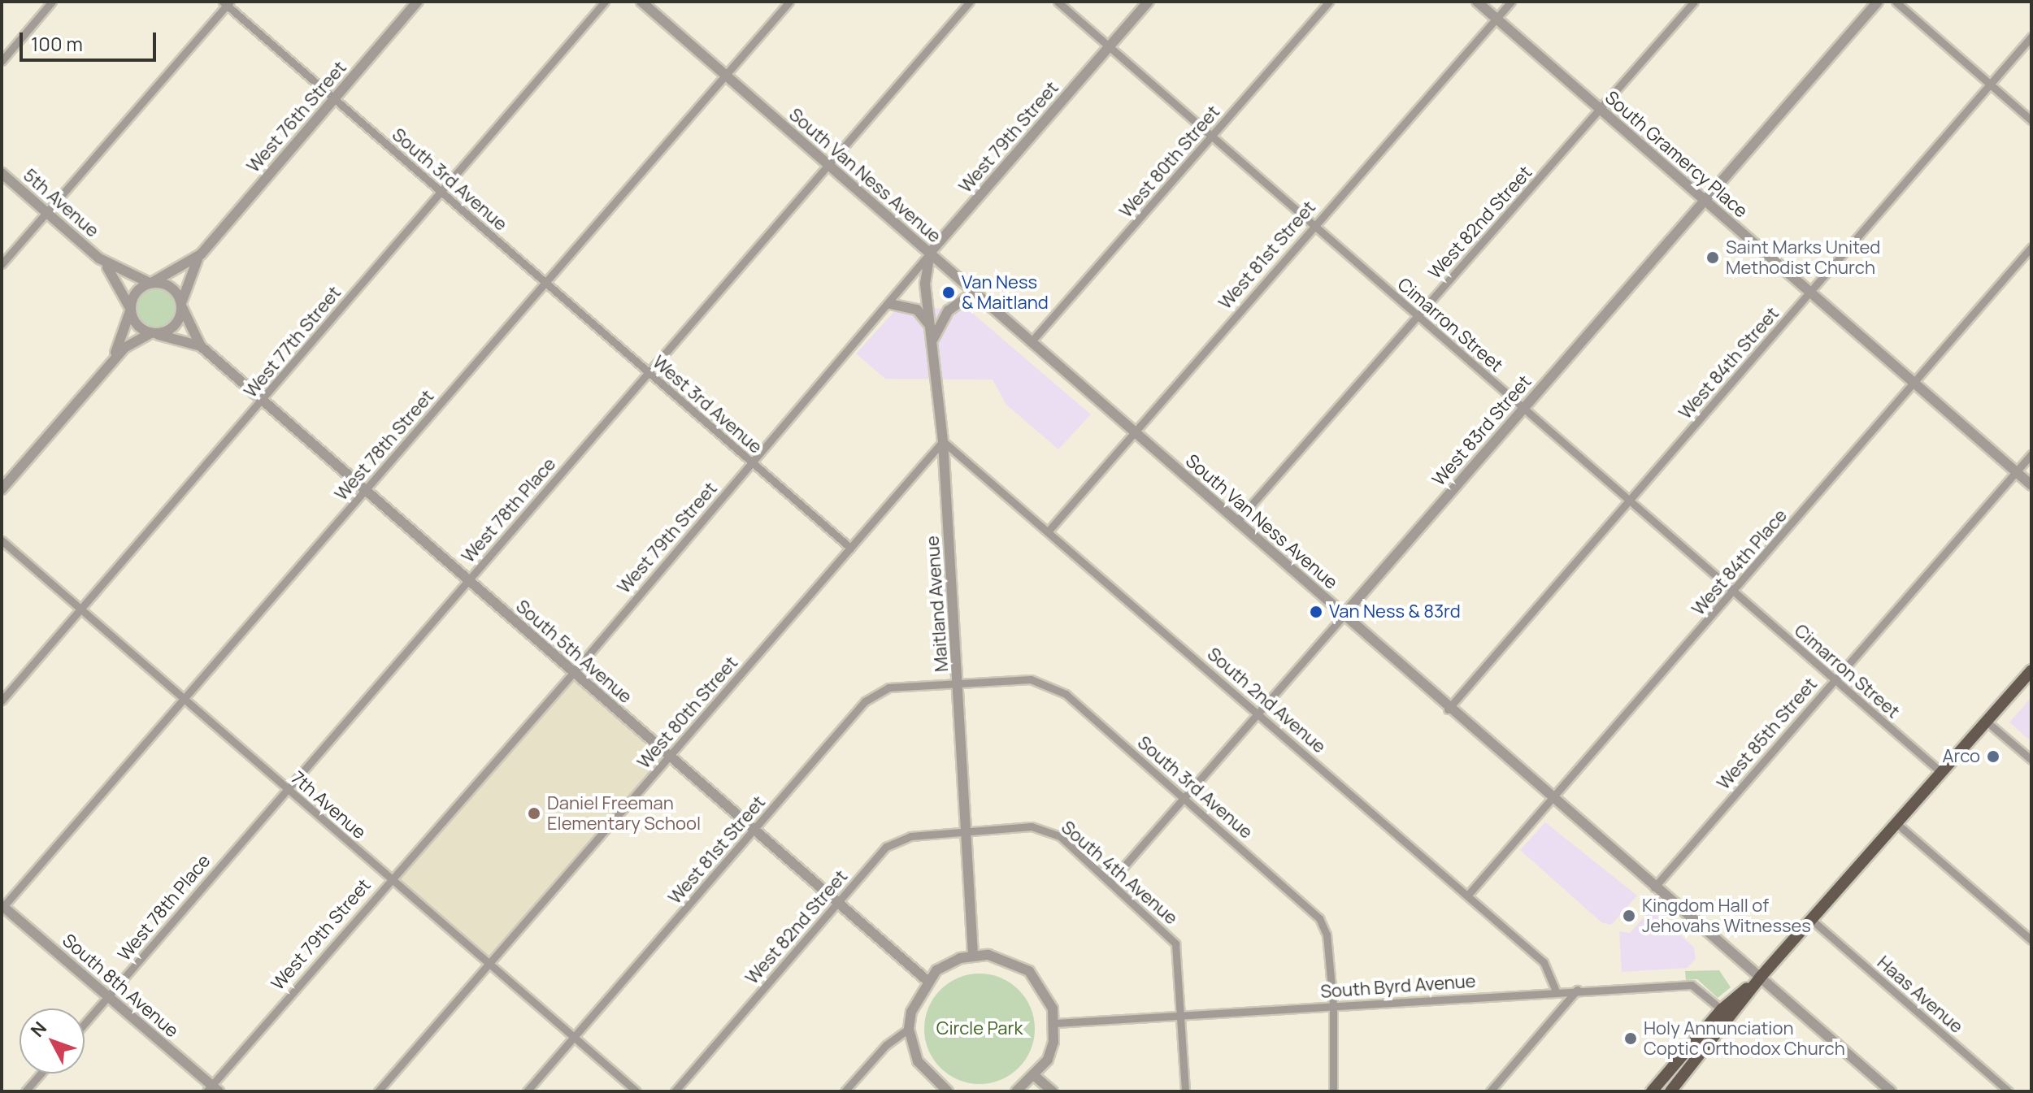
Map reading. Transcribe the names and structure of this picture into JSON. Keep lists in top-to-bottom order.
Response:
{
  "streets": {
    "street": [
      "West 76th Street",
      "West 79th Street",
      "South Gramercy Place",
      "West 80th Street",
      "South Van Ness Avenue",
      "South 3rd Avenue",
      "5th Avenue",
      "West 82nd Street",
      "West 81st Street",
      "Cimarron Street",
      "West 77th Street",
      "West 84th Street",
      "West 3rd Avenue",
      "West 83rd Street",
      "West 78th Street",
      "West 78th Place",
      "West 84th Place",
      "Maitland Avenue",
      "South 5th Avenue",
      "South 2nd Avenue",
      "West 85th Street",
      "7th Avenue",
      "South 4th Avenue",
      "South 8th Avenue",
      "South Byrd Avenue",
      "Haas Avenue"
    ]
  },
  "crossings": [
    ["West 76th Street", "South 3rd Avenue"],
    ["West 76th Street", "5th Avenue"],
    ["West 76th Street", "South 5th Avenue"],
    ["West 79th Street", "South Van Ness Avenue"],
    ["West 79th Street", "Cimarron Street"],
    ["West 79th Street", "West 3rd Avenue"],
    ["West 79th Street", "Maitland Avenue"],
    ["West 79th Street", "South 5th Avenue"],
    ["West 79th Street", "7th Avenue"],
    ["West 79th Street", "South 8th Avenue"],
    ["South Gramercy Place", "West 82nd Street"],
    ["South Gramercy Place", "West 81st Street"],
    ["South Gramercy Place", "West 84th Street"],
    ["South Gramercy Place", "West 83rd Street"],
    ["South Gramercy Place", "West 84th Place"],
    ["South Gramercy Place", "West 85th Street"],
    ["West 80th Street", "South Van Ness Avenue"],
    ["West 80th Street", "Cimarron Street"],
    ["West 80th Street", "West 3rd Avenue"],
    ["West 80th Street", "Maitland Avenue"],
    ["West 80th Street", "South 5th Avenue"],
    ["West 80th Street", "South 2nd Avenue"],
    ["West 80th Street", "7th Avenue"],
    ["South Van Ness Avenue", "West 82nd Street"],
    ["South Van Ness Avenue", "West 81st Street"],
    ["South Van Ness Avenue", "West 84th Street"],
    ["South Van Ness Avenue", "West 83rd Street"],
    ["South Van Ness Avenue", "West 78th Street"],
    ["South Van Ness Avenue", "West 78th Place"],
    ["South Van Ness Avenue", "West 84th Place"],
    ["South Van Ness Avenue", "Maitland Avenue"],
    ["South Van Ness Avenue", "West 85th Street"],
    ["South 3rd Avenue", "West 81st Street"],
    ["South 3rd Avenue", "West 77th Street"],
    ["South 3rd Avenue", "West 3rd Avenue"],
    ["South 3rd Avenue", "West 83rd Street"],
    ["South 3rd Avenue", "West 78th Street"],
    ["South 3rd Avenue", "Maitland Avenue"],
    ["South 3rd Avenue", "South Byrd Avenue"],
    ["5th Avenue", "South 5th Avenue"],
    ["West 82nd Street", "Cimarron Street"],
    ["West 82nd Street", "Maitland Avenue"],
    ["West 82nd Street", "South 5th Avenue"],
    ["West 82nd Street", "South 4th Avenue"],
    ["West 81st Street", "Cimarron Street"],
    ["West 81st Street", "Maitland Avenue"],
    ["West 81st Street", "South 5th Avenue"],
    ["West 81st Street", "South 2nd Avenue"],
    ["West 81st Street", "7th Avenue"],
    ["Cimarron Street", "West 84th Street"],
    ["Cimarron Street", "West 83rd Street"],
    ["Cimarron Street", "West 84th Place"],
    ["Cimarron Street", "West 85th Street"],
    ["West 77th Street", "South 5th Avenue"],
    ["West 77th Street", "7th Avenue"],
    ["West 3rd Avenue", "West 78th Street"],
    ["West 3rd Avenue", "West 78th Place"],
    ["West 83rd Street", "South 2nd Avenue"],
    ["West 83rd Street", "South 4th Avenue"],
    ["West 78th Street", "South 5th Avenue"],
    ["West 78th Street", "7th Avenue"],
    ["West 78th Street", "South 8th Avenue"],
    ["West 78th Place", "South 5th Avenue"],
    ["West 78th Place", "7th Avenue"],
    ["West 78th Place", "South 8th Avenue"],
    ["West 84th Place", "South 2nd Avenue"],
    ["Maitland Avenue", "South 2nd Avenue"],
    ["Maitland Avenue", "South 4th Avenue"],
    ["South 2nd Avenue", "South Byrd Avenue"],
    ["South 4th Avenue", "South Byrd Avenue"]
  ],
  "parks": ["Circle Park"],
  "places": [
    "Saint Marks United Methodist Church",
    "Van Ness & Maitland",
    "Van Ness & 83rd",
    "Arco",
    "Daniel Freeman Elementary School",
    "Kingdom Hall of Jehovahs Witnesses",
    "Holy Annunciation Coptic Orthodox Church"
  ],
  "scale_bar": "100 m",
  "north": "top left"
}
